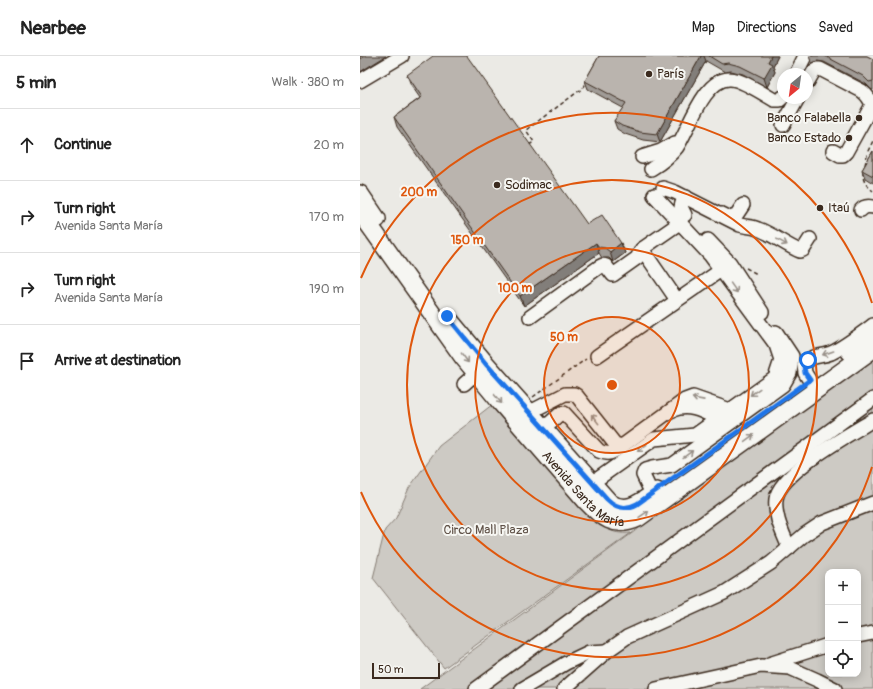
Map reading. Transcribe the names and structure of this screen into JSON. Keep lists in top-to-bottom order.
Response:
{
  "streets": {
    "main road": ["Avenida Santa María"]
  },
  "parks": ["Circo Mall Plaza"],
  "places": [
    "París",
    "Banco Falabella",
    "Banco Estado",
    "Sodimac",
    "Itaú"
  ],
  "scale_bar": "50 m",
  "north": "bottom left",
  "page": {
    "header": "Nearbee",
    "nav": ["Map", "Directions", "Saved"],
    "heading": ["5 min", "Walk · 380 m"],
    "list": [
      ["Continue", "20 m"],
      ["Turn right", "Avenida Santa María", "170 m"],
      ["Turn right", "Avenida Santa María", "190 m"],
      "Arrive at destination"
    ],
    "map_buttons": ["+", "−"],
    "scale": "50 m"
  },
  "rings": [
    "200 m",
    "150 m",
    "100 m",
    "50 m"
  ]
}
